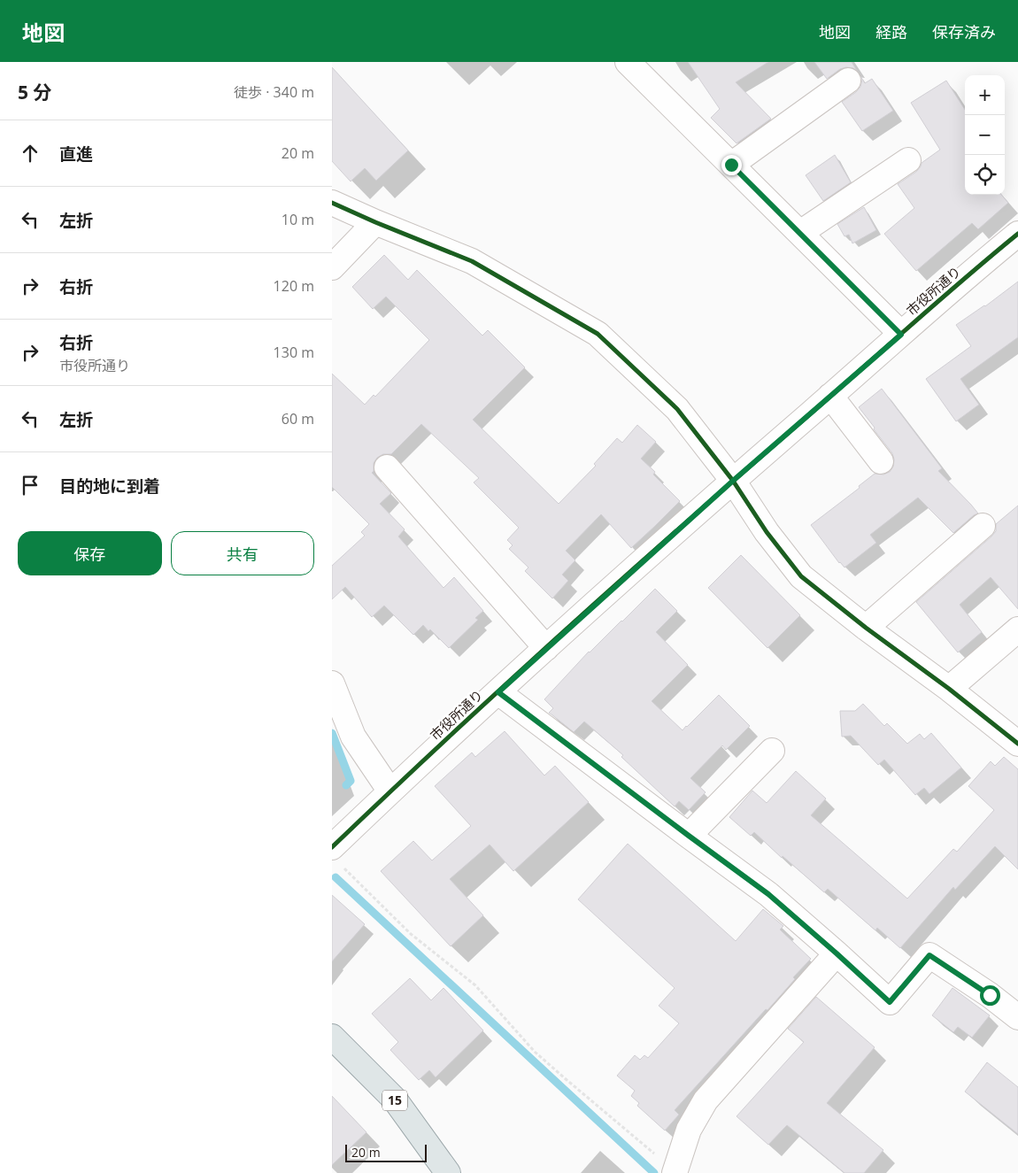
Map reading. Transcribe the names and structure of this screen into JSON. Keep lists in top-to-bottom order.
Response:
{
  "streets": {
    "main road": ["15"],
    "street": ["市役所通り"]
  },
  "scale_bar": "20 m",
  "page": {
    "header": "地図",
    "nav": ["地図", "経路", "保存済み"],
    "heading": ["5 分", "徒歩 · 340 m"],
    "map_buttons": ["+", "−"],
    "list": [
      ["直進", "20 m"],
      ["左折", "10 m"],
      ["右折", "120 m"],
      ["右折", "市役所通り", "130 m"],
      ["左折", "60 m"],
      "目的地に到着"
    ],
    "buttons": ["保存", "共有"],
    "scale": "20 m"
  }
}
